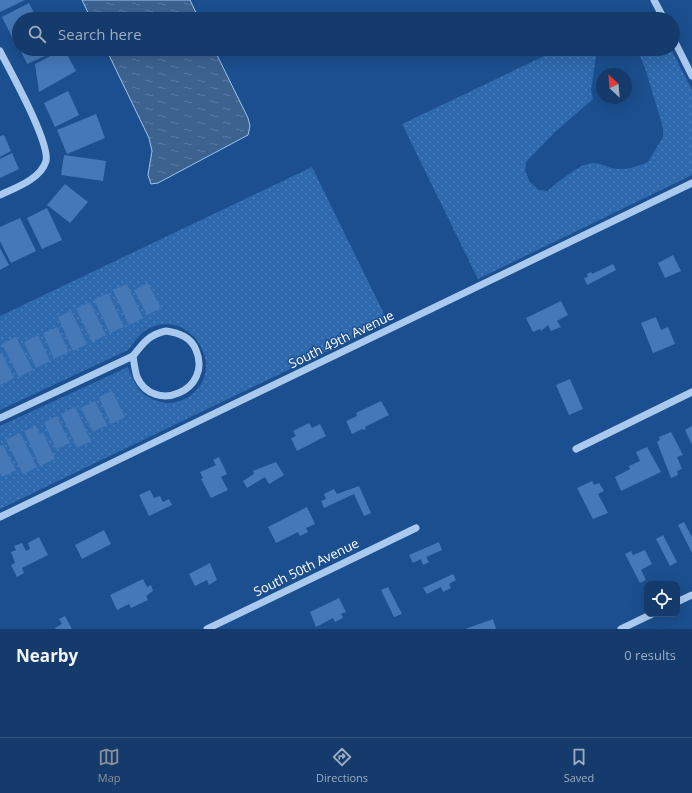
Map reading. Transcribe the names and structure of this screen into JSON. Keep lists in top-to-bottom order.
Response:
{
  "streets": {
    "street": ["South 49th Avenue", "South 50th Avenue"]
  },
  "north": "top left",
  "page": {
    "search": "Search here",
    "heading": ["Nearby", "0 results"],
    "nav": ["Map", "Directions", "Saved"]
  }
}
